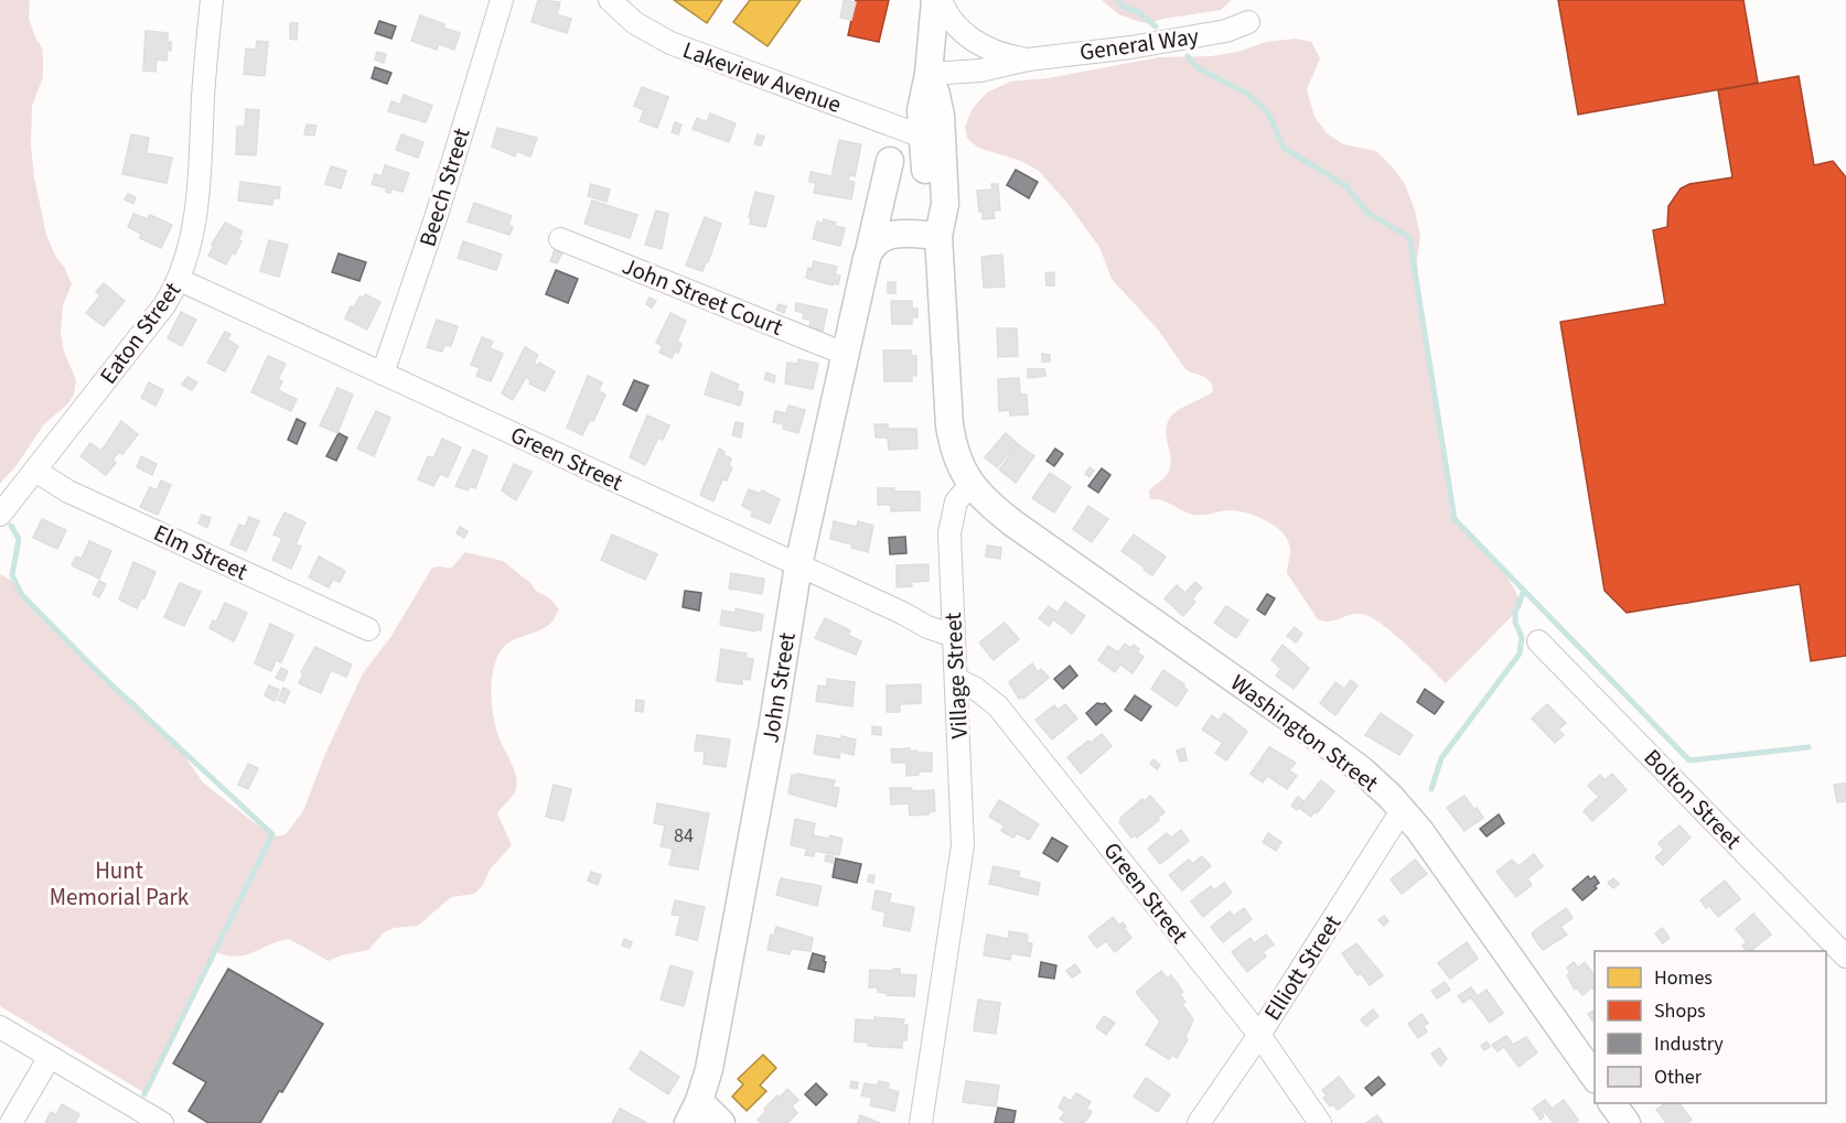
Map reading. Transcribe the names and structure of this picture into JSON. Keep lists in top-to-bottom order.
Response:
{
  "streets": {
    "street": [
      "General Way",
      "Lakeview Avenue",
      "Beech Street",
      "John Street Court",
      "Eaton Street",
      "Green Street",
      "Elm Street",
      "Village Street",
      "John Street",
      "Washington Street",
      "Bolton Street",
      "Elliott Street"
    ]
  },
  "crossings": [
    ["Beech Street", "Green Street"],
    ["John Street Court", "John Street"],
    ["Eaton Street", "Green Street"],
    ["Eaton Street", "Elm Street"],
    ["Green Street", "Village Street"],
    ["Green Street", "John Street"],
    ["Green Street", "Elliott Street"],
    ["Village Street", "Washington Street"],
    ["Washington Street", "Elliott Street"]
  ],
  "parks": ["Hunt Memorial Park"],
  "house_numbers": ["84"],
  "legend": [
    "Homes",
    "Shops",
    "Industry",
    "Other"
  ]
}
